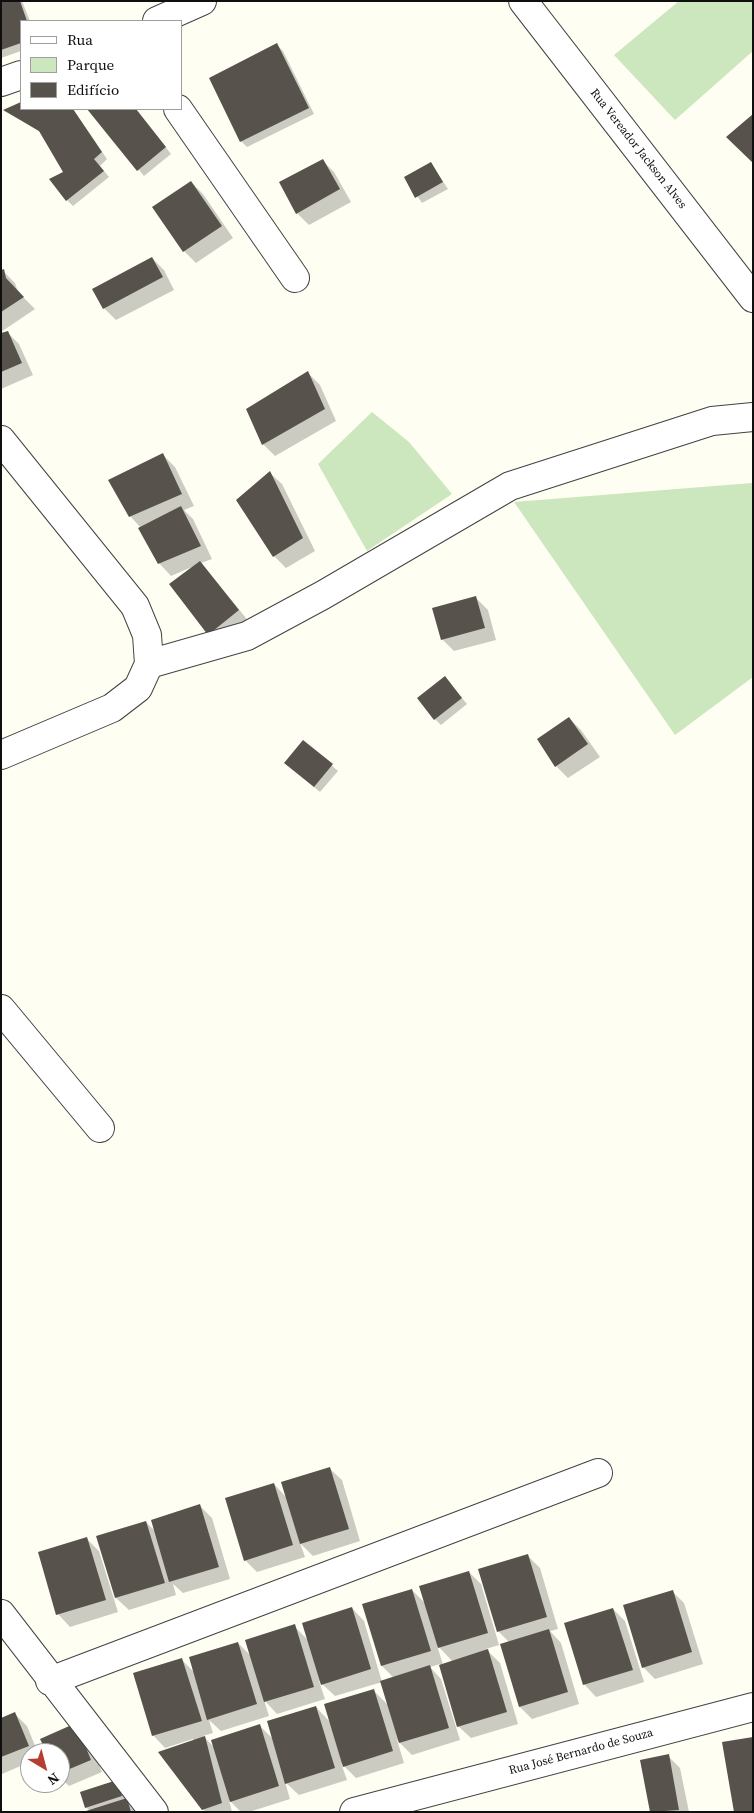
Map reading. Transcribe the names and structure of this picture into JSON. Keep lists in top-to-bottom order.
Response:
{
  "streets": {
    "street": ["Rua Vereador Jackson Alves", "Rua José Bernardo de Souza"]
  },
  "legend": ["Rua", "Parque", "Edifício"],
  "north": "bottom right"
}
